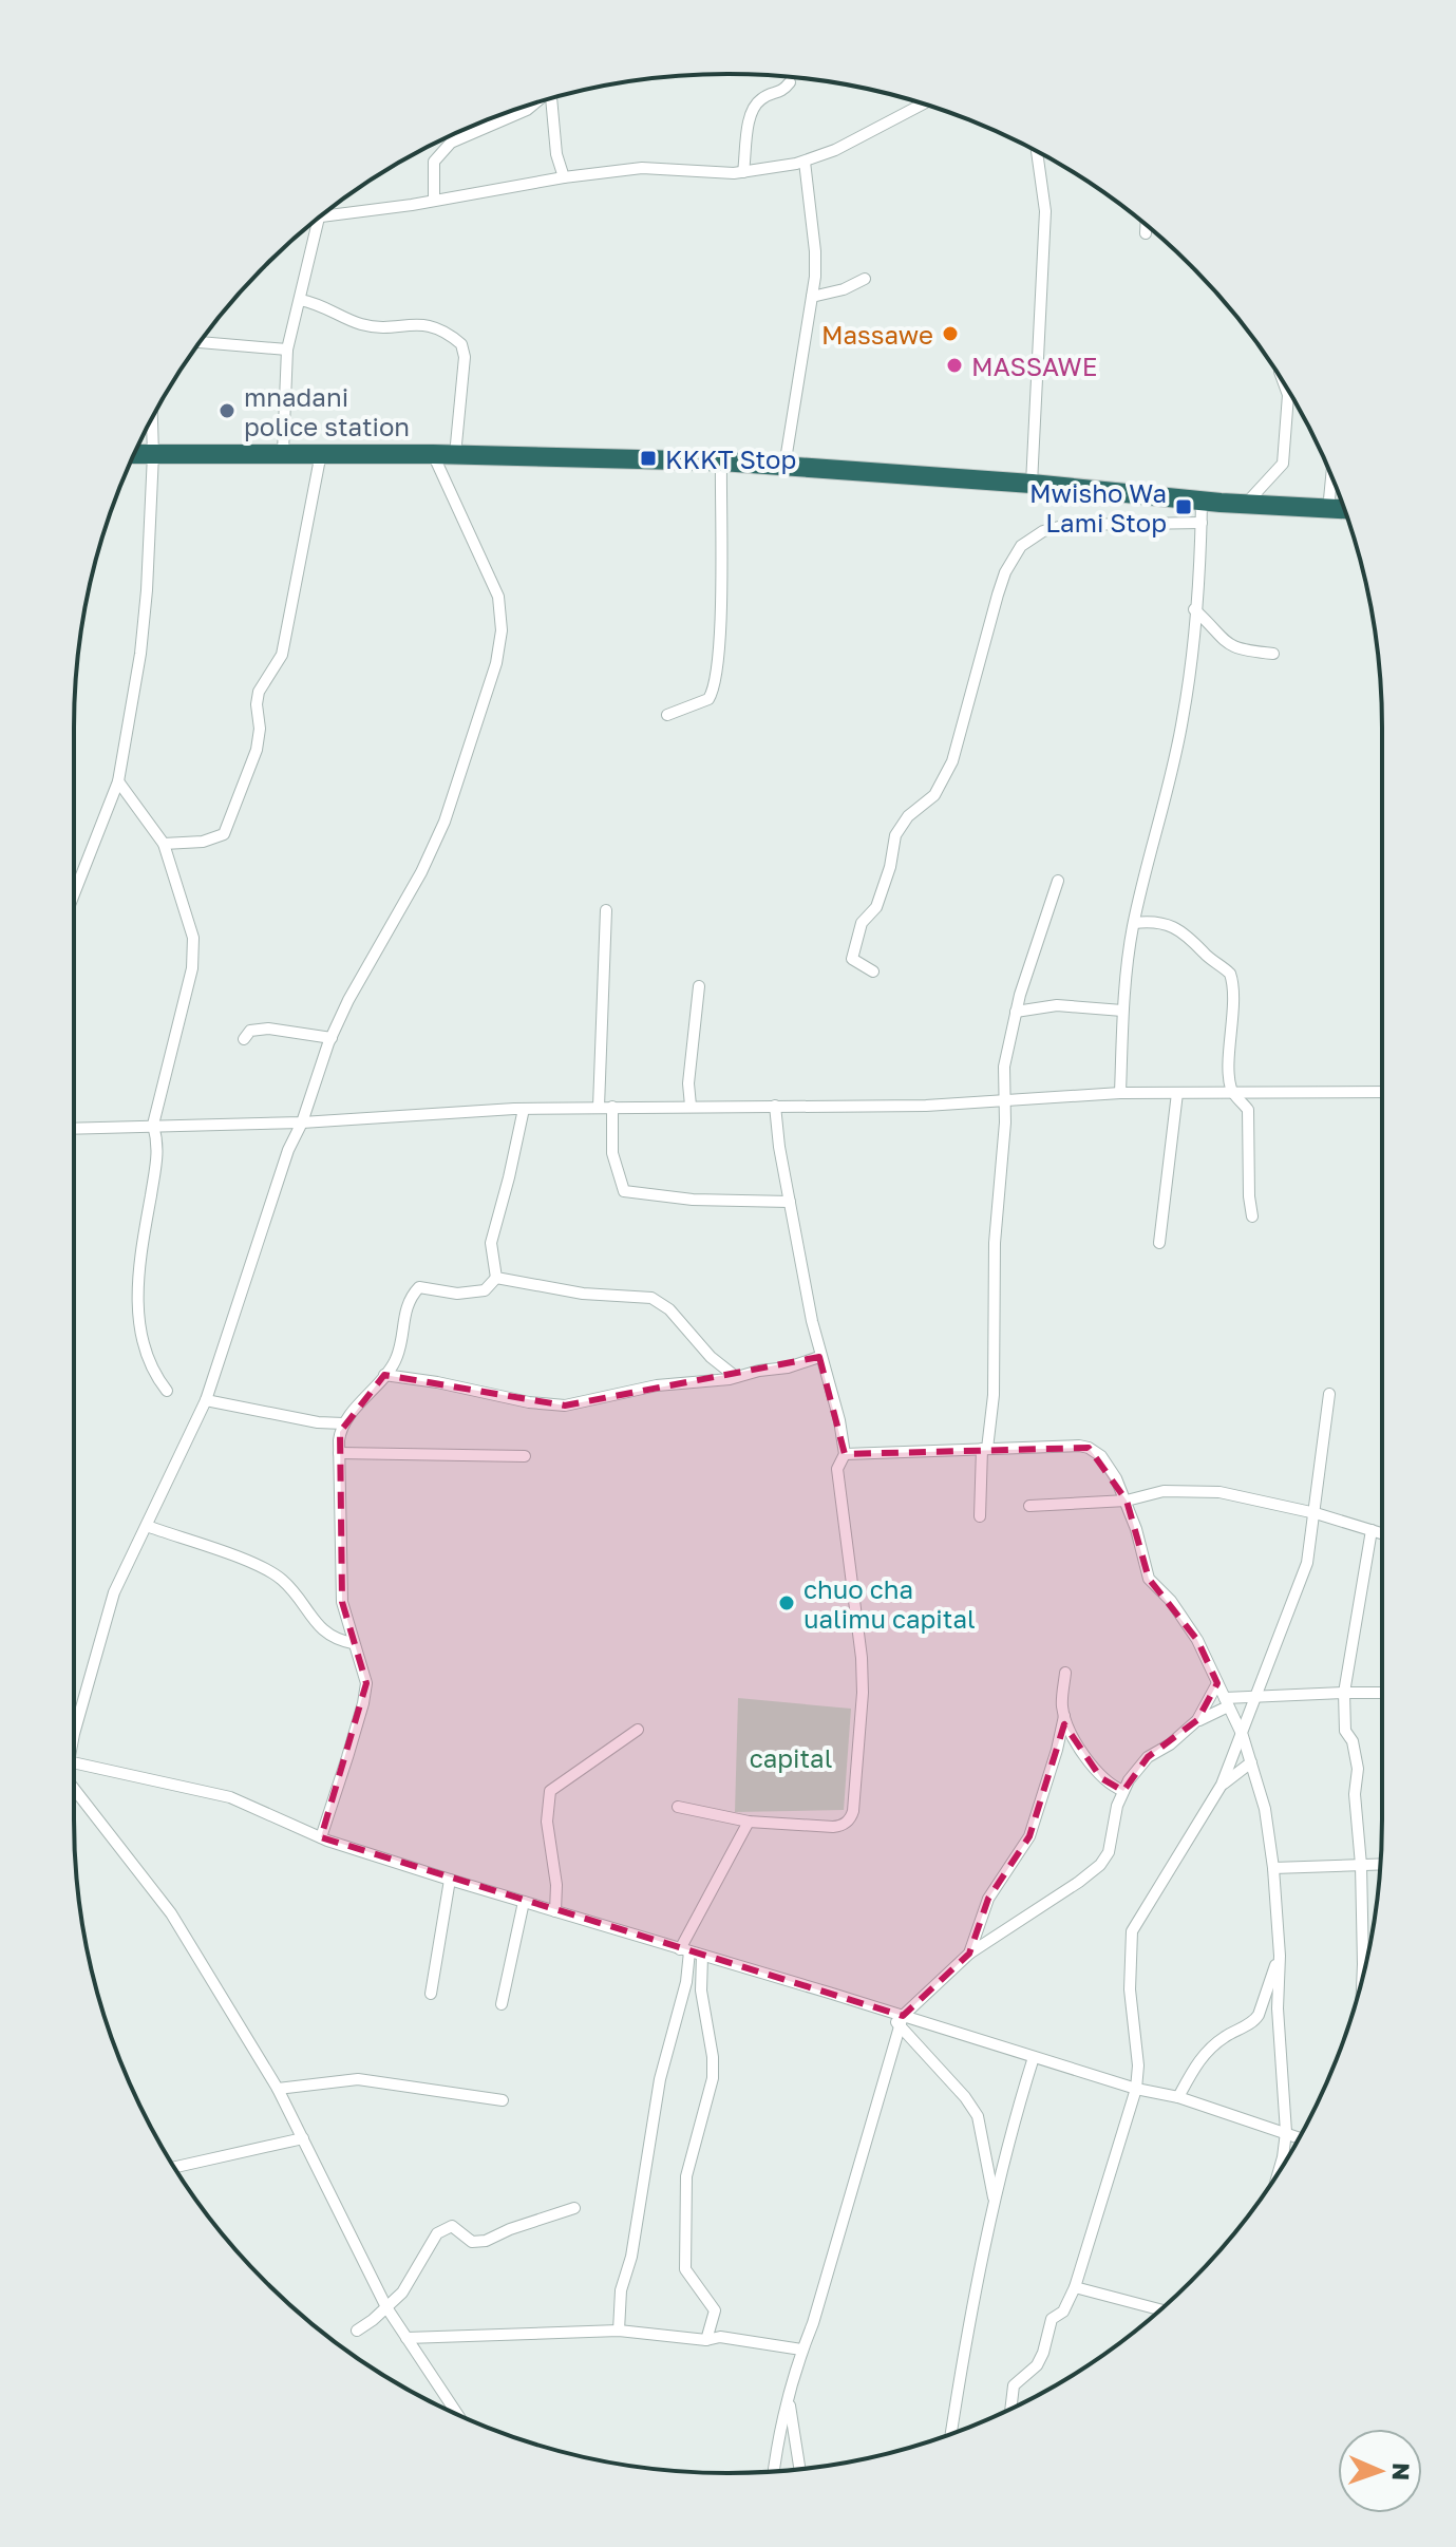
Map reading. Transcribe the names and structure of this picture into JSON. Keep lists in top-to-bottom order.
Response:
{
  "parks": ["capital"],
  "places": {
    "other": [
      "Massawe",
      "MASSAWE",
      "mnadani police station",
      "chuo cha ualimu capital"
    ],
    "transit": ["KKKT Stop", "Mwisho Wa Lami Stop"]
  },
  "north": "right"
}
